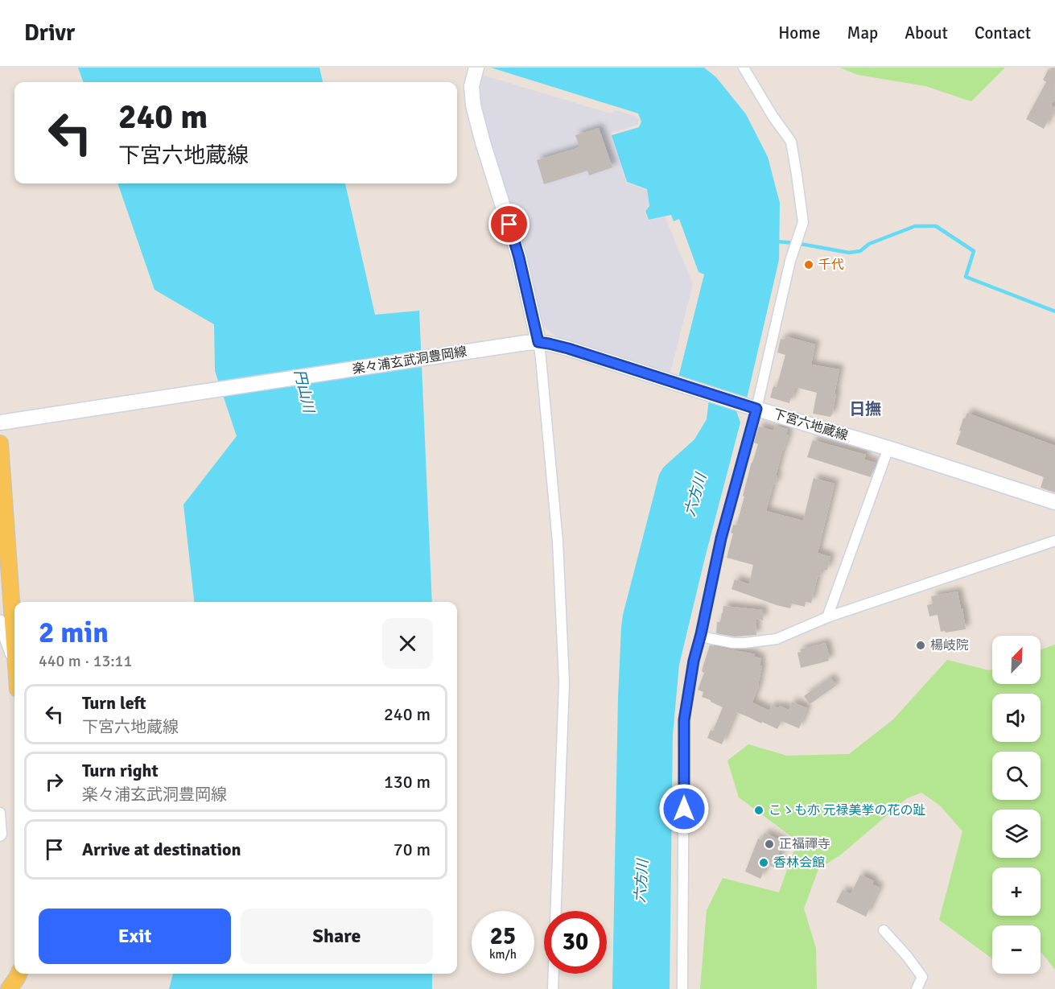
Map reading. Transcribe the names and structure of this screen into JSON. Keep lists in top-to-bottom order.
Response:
{
  "streets": {
    "main road": ["楽々浦玄武洞豊岡線", "下宮六地蔵線"]
  },
  "crossings": [
    ["楽々浦玄武洞豊岡線", "下宮六地蔵線"]
  ],
  "districts": ["日撫"],
  "water": ["円山川", "六方川"],
  "places": [
    "千代",
    "楊岐院",
    "こゝも亦 元禄美挙の花の趾",
    "正福禪寺",
    "香林会館"
  ],
  "north": "top right",
  "page": {
    "header": "Drivr",
    "nav": [
      "Home",
      "Map",
      "About",
      "Contact"
    ],
    "turn": ["240 m", "下宮六地蔵線"],
    "heading": ["2 min", "440 m · 13:11"],
    "map_buttons": ["+", "−"],
    "list": [
      {
        "name": "Turn left",
        "note": "下宮六地蔵線",
        "value": "240 m"
      },
      {
        "name": "Turn right",
        "note": "楽々浦玄武洞豊岡線",
        "value": "130 m"
      },
      {
        "name": "Arrive at destination",
        "value": "70 m"
      }
    ],
    "buttons": ["Exit", "Share"],
    "speed": "25 km/h",
    "limit": "30"
  }
}
